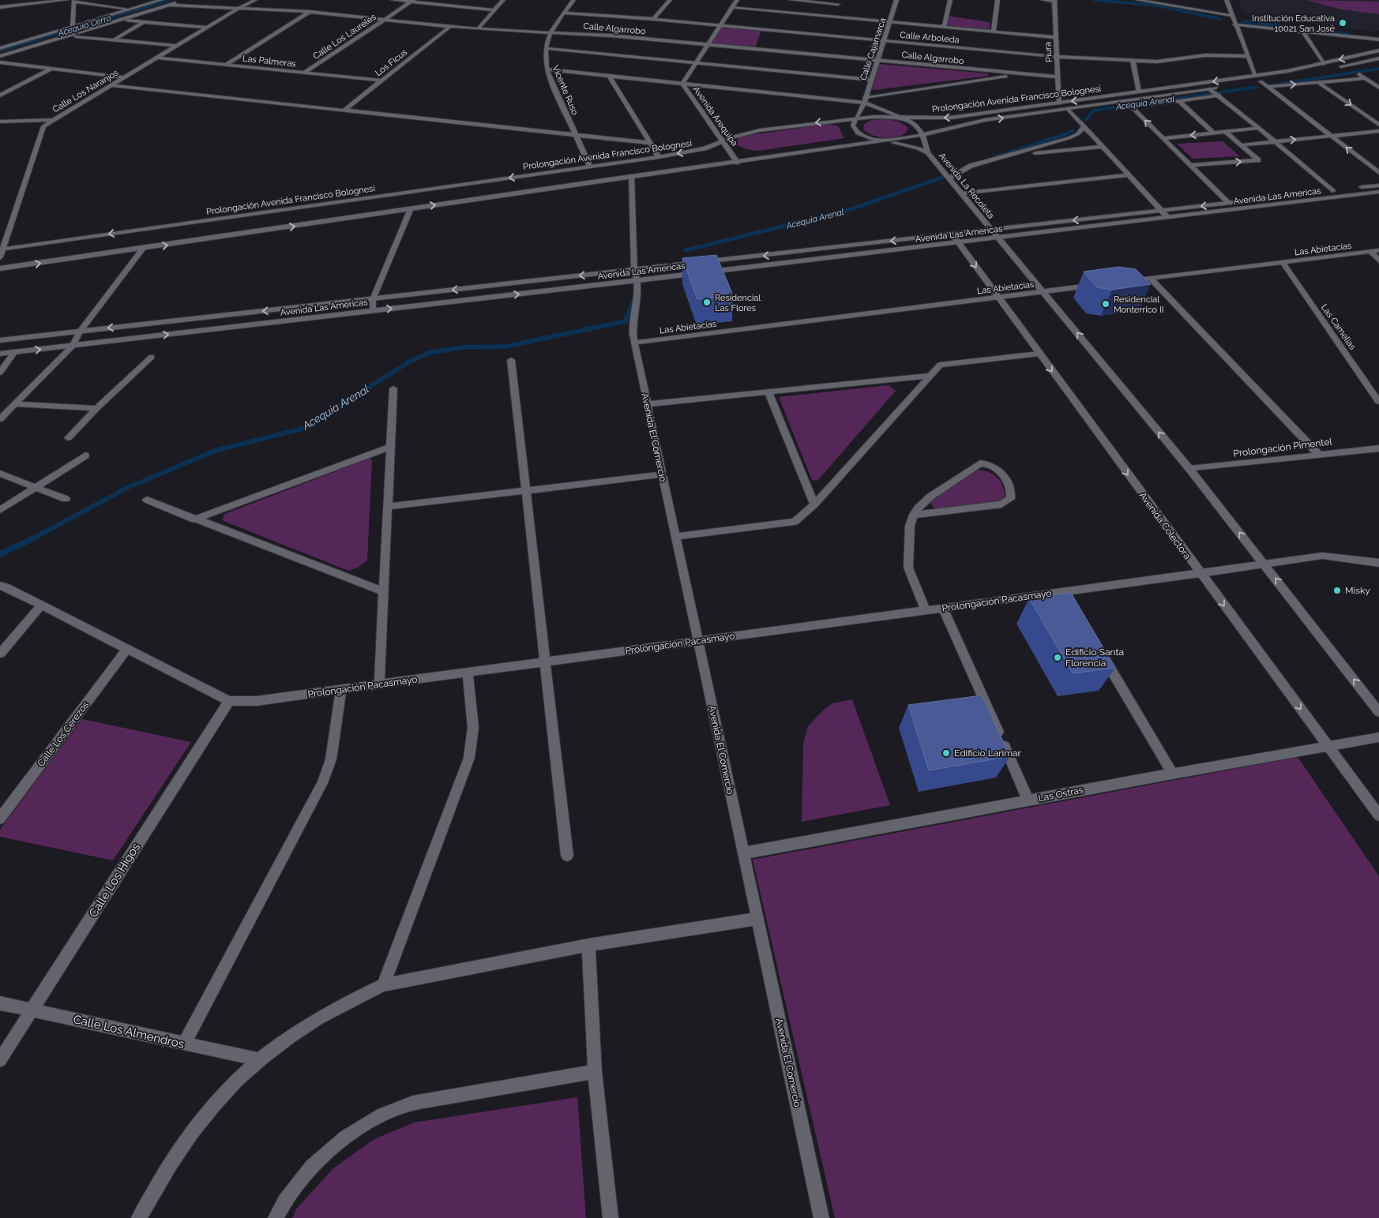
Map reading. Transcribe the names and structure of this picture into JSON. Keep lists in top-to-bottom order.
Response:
{
  "streets": {
    "street": [
      "Calle Algarrobo",
      "Calle Los Laureles",
      "Calle Arboleda",
      "Calle Cajamarca",
      "Piura",
      "Las Palmeras",
      "Los Ficus",
      "Vicente Ruso",
      "Calle Los Naranjos",
      "Prolongación Avenida Francisco Bolognesi",
      "Avenida Arequipa",
      "Avenida La Recoleta",
      "Avenida Las Americas",
      "Las Abietacias",
      "Las Camelias",
      "Avenida El Comercio",
      "Prolongación Pimentel",
      "Avenida Colectora",
      "Prolongación Pacasmayo",
      "Calle Los Cerezos",
      "Las Ostras",
      "Calle Los Higos",
      "Calle Los Almendros"
    ]
  },
  "crossings": [
    ["Calle Algarrobo", "Calle Los Laureles"],
    ["Calle Algarrobo", "Calle Cajamarca"],
    ["Calle Algarrobo", "Piura"],
    ["Calle Algarrobo", "Los Ficus"],
    ["Calle Algarrobo", "Vicente Ruso"],
    ["Calle Algarrobo", "Calle Los Naranjos"],
    ["Calle Algarrobo", "Avenida Arequipa"],
    ["Calle Los Laureles", "Las Palmeras"],
    ["Calle Arboleda", "Calle Cajamarca"],
    ["Calle Arboleda", "Piura"],
    ["Calle Arboleda", "Vicente Ruso"],
    ["Calle Arboleda", "Avenida Arequipa"],
    ["Calle Cajamarca", "Prolongación Avenida Francisco Bolognesi"],
    ["Piura", "Prolongación Avenida Francisco Bolognesi"],
    ["Las Palmeras", "Los Ficus"],
    ["Las Palmeras", "Calle Los Naranjos"],
    ["Vicente Ruso", "Prolongación Avenida Francisco Bolognesi"],
    ["Calle Los Naranjos", "Prolongación Avenida Francisco Bolognesi"],
    ["Prolongación Avenida Francisco Bolognesi", "Avenida Arequipa"],
    ["Prolongación Avenida Francisco Bolognesi", "Avenida La Recoleta"],
    ["Avenida La Recoleta", "Avenida Las Americas"],
    ["Avenida Las Americas", "Avenida El Comercio"],
    ["Avenida Las Americas", "Avenida Colectora"],
    ["Las Abietacias", "Las Camelias"],
    ["Las Abietacias", "Avenida El Comercio"],
    ["Las Abietacias", "Avenida Colectora"],
    ["Avenida El Comercio", "Prolongación Pacasmayo"],
    ["Avenida El Comercio", "Las Ostras"],
    ["Avenida Colectora", "Prolongación Pacasmayo"],
    ["Avenida Colectora", "Las Ostras"],
    ["Prolongación Pacasmayo", "Calle Los Cerezos"],
    ["Prolongación Pacasmayo", "Calle Los Higos"],
    ["Calle Los Higos", "Calle Los Almendros"]
  ],
  "water": ["Acequia Cerro", "Acequia Arenal"],
  "places": [
    "Institución Educativa 10021 San José",
    "Residencial Las Flores",
    "Residencial Monterrico II",
    "Misky",
    "Edificio Santa Florencia",
    "Edificio Larimar"
  ]
}
